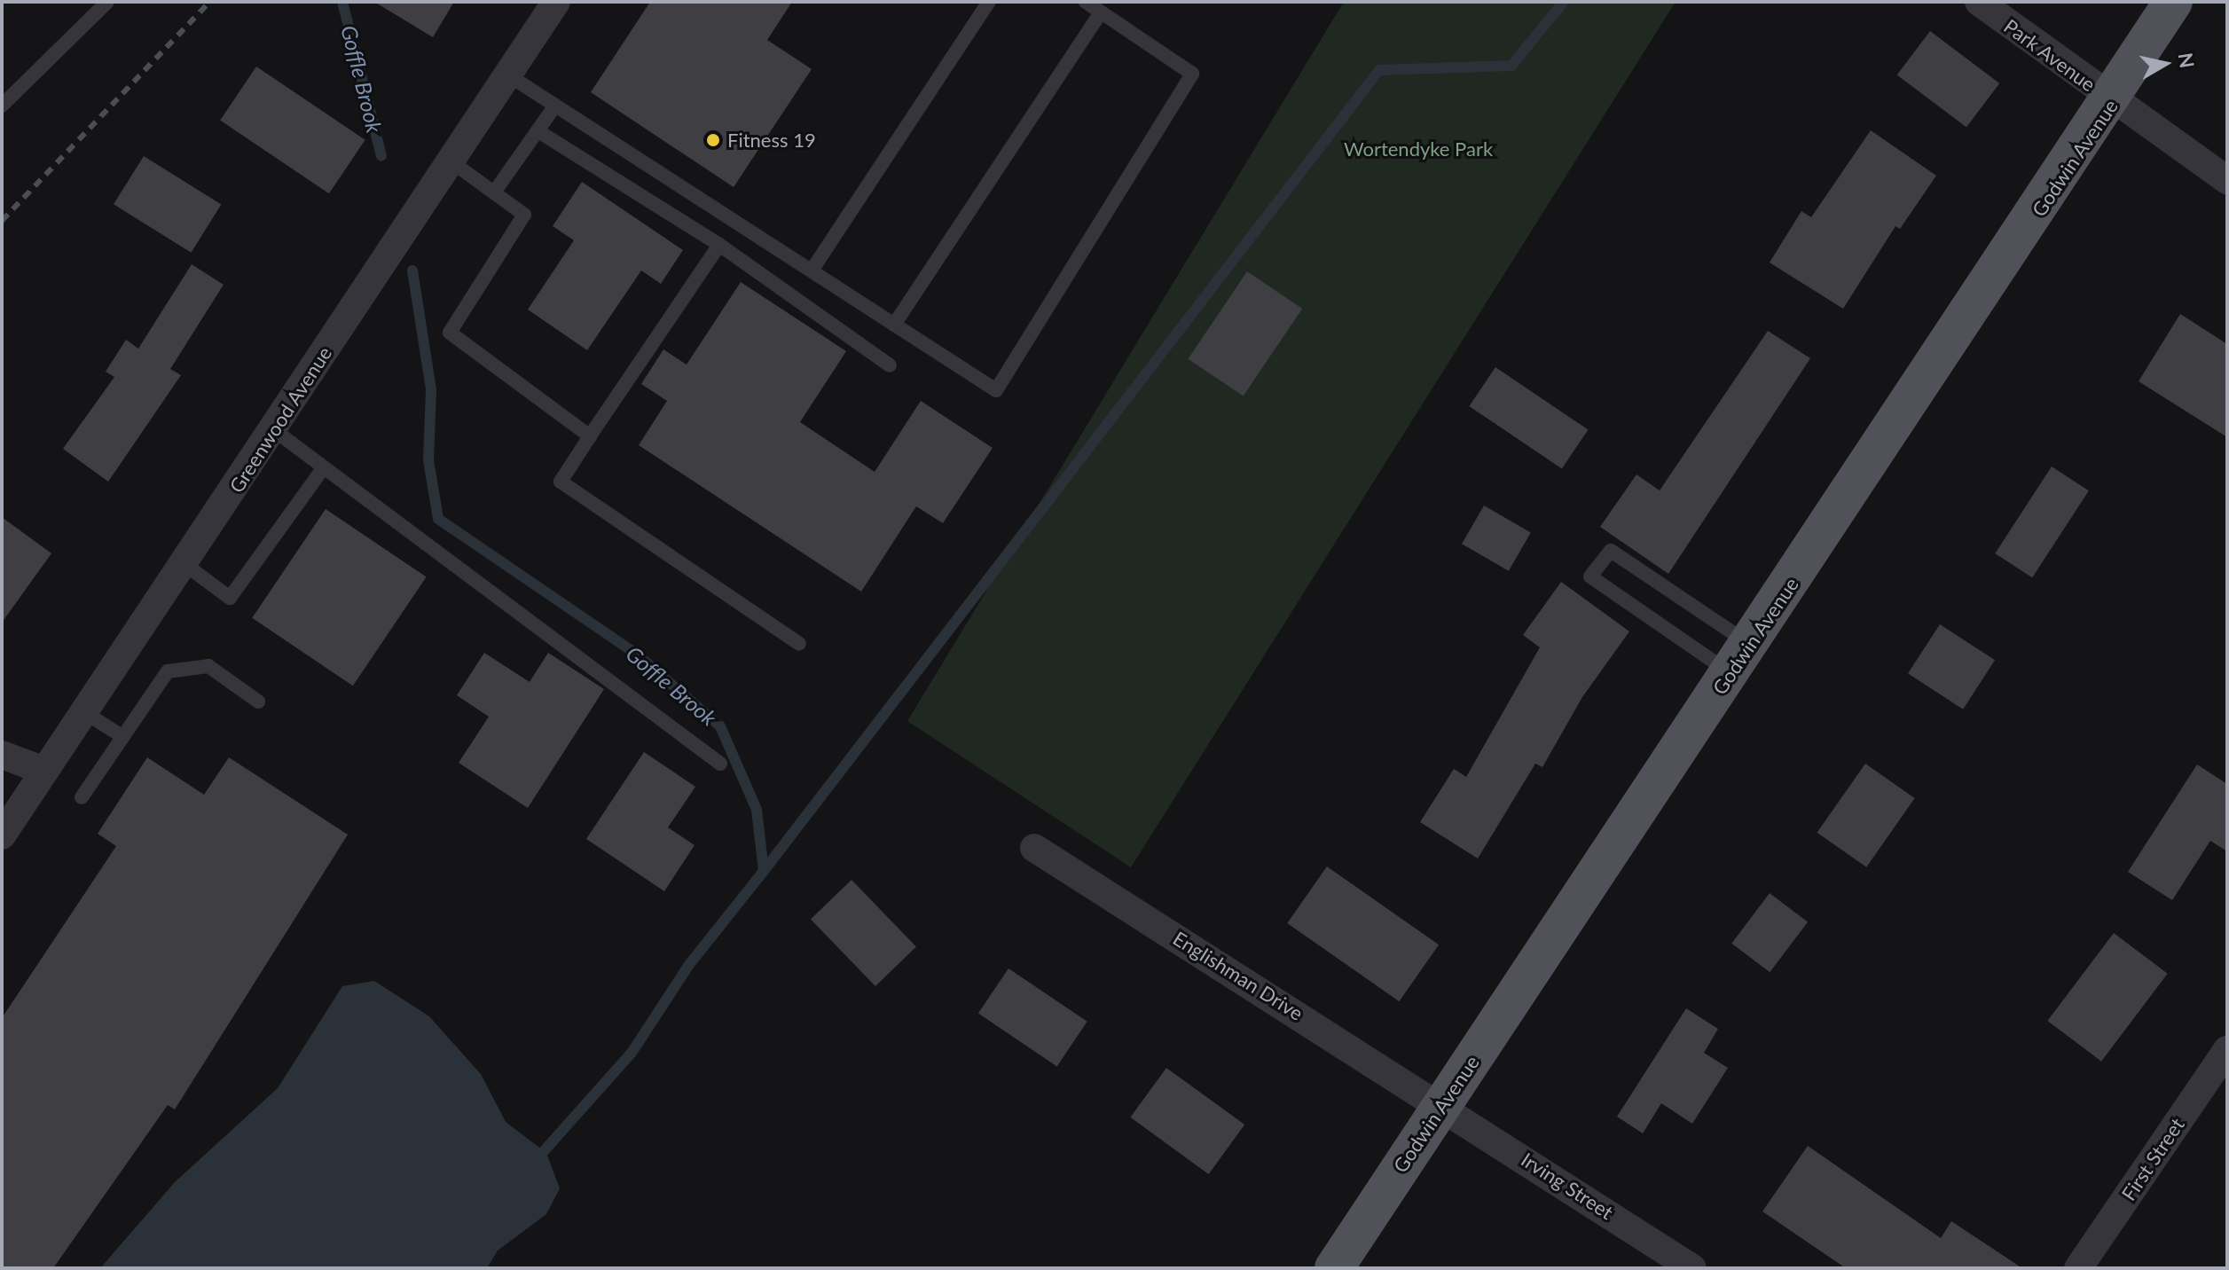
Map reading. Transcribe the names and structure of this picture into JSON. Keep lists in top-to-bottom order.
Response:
{
  "streets": {
    "main road": ["Godwin Avenue"],
    "street": [
      "Park Avenue",
      "Greenwood Avenue",
      "Englishman Drive",
      "First Street",
      "Irving Street"
    ]
  },
  "crossings": [
    ["Park Avenue", "Godwin Avenue"],
    ["Godwin Avenue", "Englishman Drive"],
    ["Godwin Avenue", "Irving Street"],
    ["Englishman Drive", "Irving Street"]
  ],
  "water": ["Goffle Brook"],
  "parks": ["Wortendyke Park"],
  "places": ["Fitness 19"],
  "north": "right"
}
